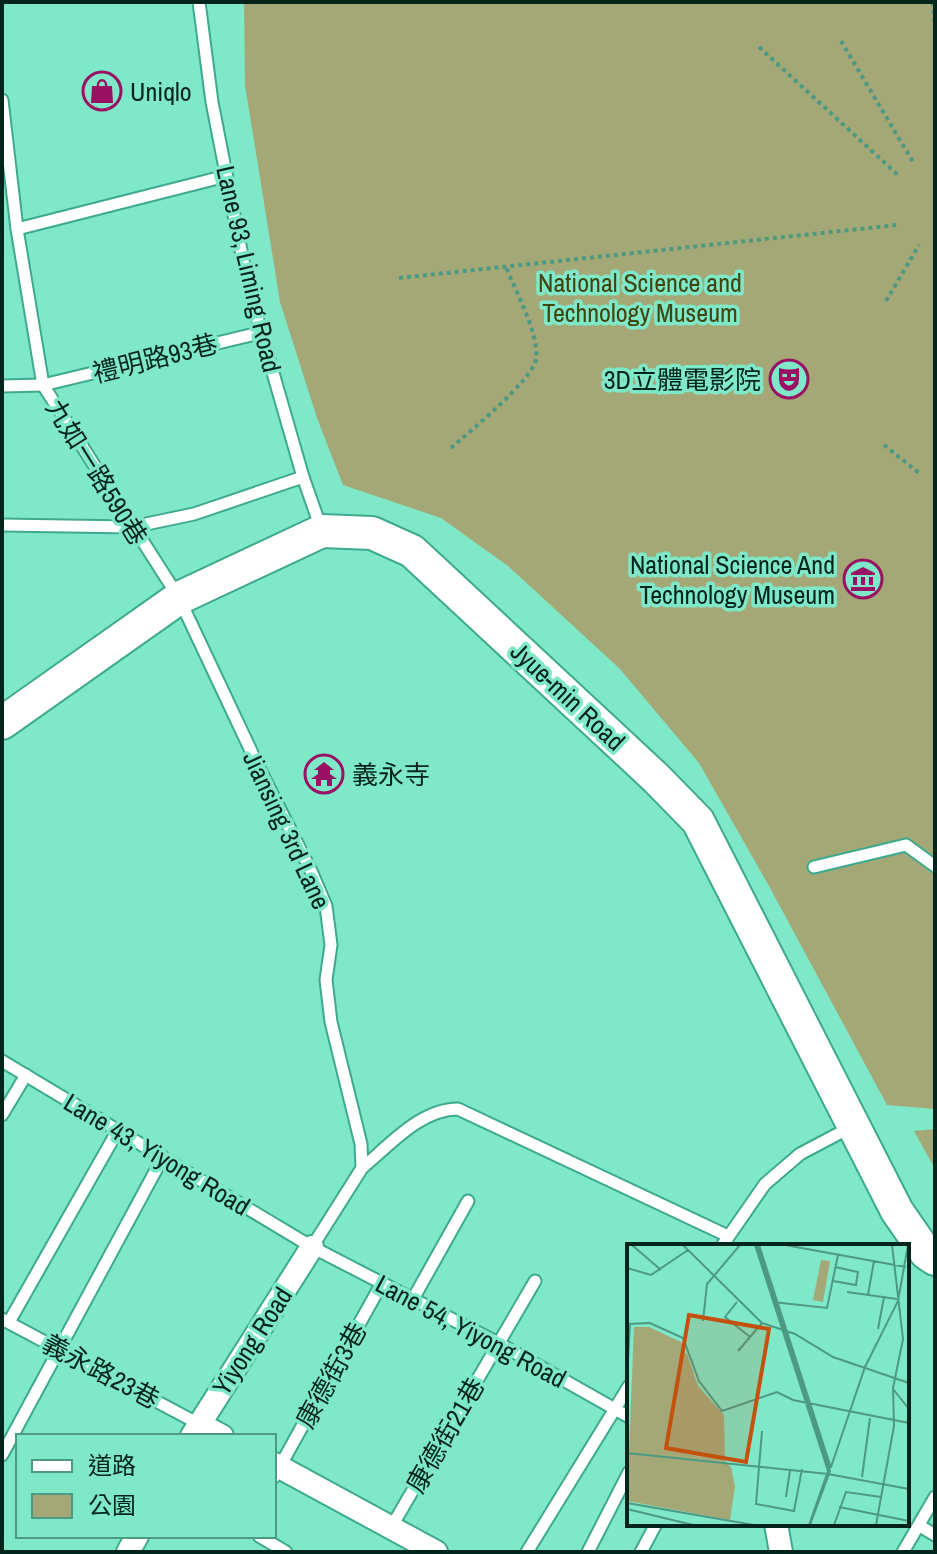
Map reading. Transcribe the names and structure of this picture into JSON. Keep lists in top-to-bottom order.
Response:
{
  "streets": {
    "street": ["Jyue-min Road", "Yiyong Road"],
    "lane": [
      "Lane 93, Liming Road",
      "禮明路93巷",
      "九如一路590巷",
      "Jiansing 3rd Lane",
      "Lane 43, Yiyong Road",
      "Lane 54, Yiyong Road",
      "義永路23巷",
      "康德街3巷",
      "康德街21巷"
    ]
  },
  "crossings": [
    ["Lane 93, Liming Road", "禮明路93巷"],
    ["Lane 93, Liming Road", "Jyue-min Road"],
    ["禮明路93巷", "九如一路590巷"],
    ["九如一路590巷", "Jyue-min Road"],
    ["九如一路590巷", "Jiansing 3rd Lane"],
    ["Jyue-min Road", "Jiansing 3rd Lane"],
    ["Lane 43, Yiyong Road", "Lane 54, Yiyong Road"],
    ["Lane 43, Yiyong Road", "Yiyong Road"],
    ["Lane 54, Yiyong Road", "Yiyong Road"],
    ["Lane 54, Yiyong Road", "康德街3巷"],
    ["Lane 54, Yiyong Road", "康德街21巷"],
    ["Yiyong Road", "義永路23巷"]
  ],
  "parks": ["National Science and Technology Museum"],
  "places": {
    "shop": ["Uniqlo"],
    "theatre": ["3D立體電影院"],
    "museum": ["National Science And Technology Museum"],
    "temple": ["義永寺"]
  },
  "legend": ["道路", "公園"]
}
